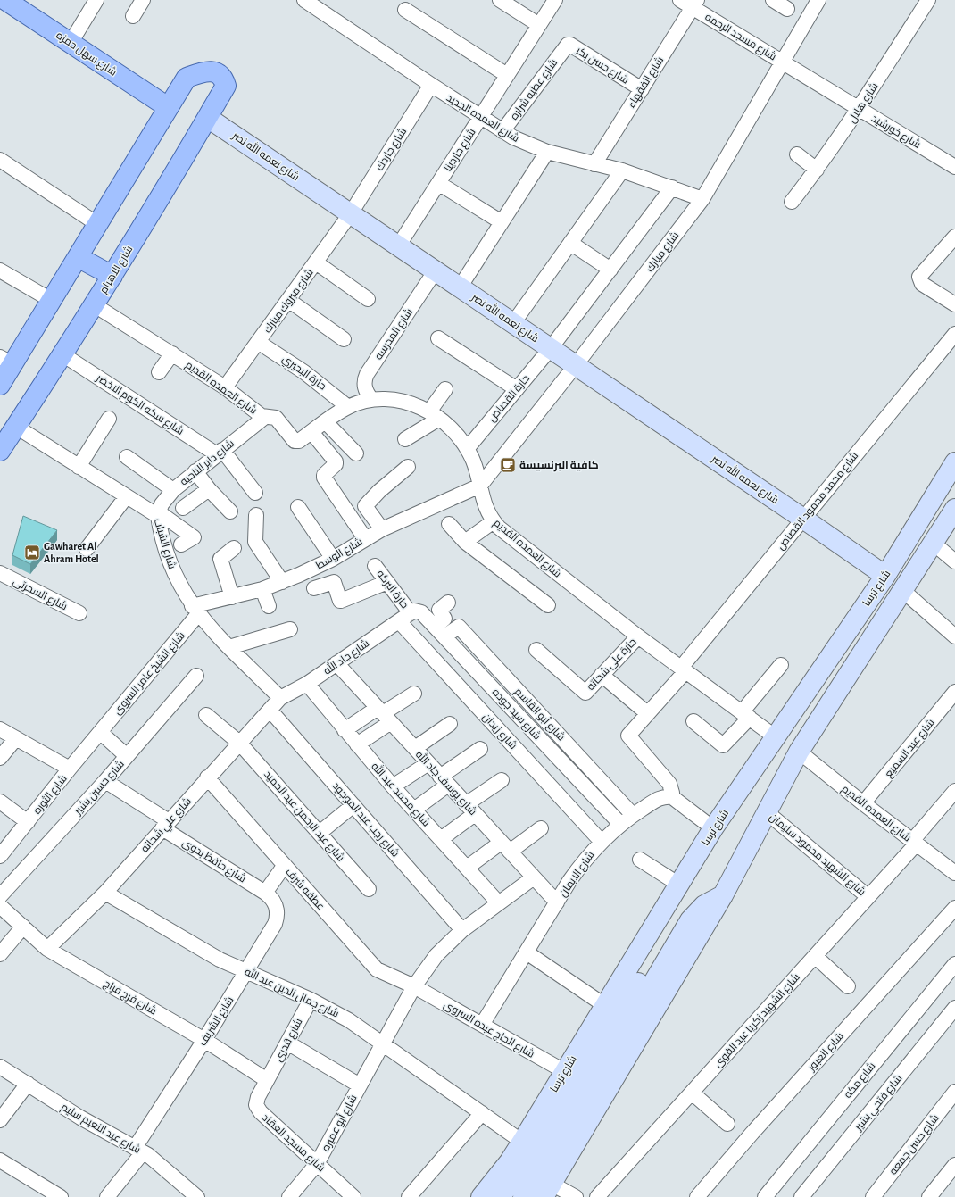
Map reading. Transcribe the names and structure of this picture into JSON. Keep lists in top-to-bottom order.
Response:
{
  "streets": {
    "main road": [
      "شارع سهل حمزه",
      "شارع نعمه الله نصر",
      "شارع الاهرام",
      "شارع ترسا"
    ],
    "street": [
      "شارع مسجد الرحمه",
      "شارع حسن بكر",
      "شارع الفقهاء",
      "شارع عطيه شراره",
      "شارع هلال",
      "شارع العمده الجديد",
      "شارع خورشيد",
      "شارع جاردك",
      "شارع جاردينا",
      "شارع مبارك",
      "شارع مبروك مبارك",
      "شارع المدرسه",
      "حارة البحيري",
      "شارع العمده القديم",
      "حارة القصاص",
      "شارع سكه الكوم الاخضر",
      "شارع داير الناحيه",
      "شارع محمد محمود القصاص",
      "شارع الشباب",
      "شارع الوسط",
      "حارة البركه",
      "شارع السحرتى",
      "شارع جاد الله",
      "حارة على شحاته",
      "شارع الشيخ عامر السروى",
      "شارع سيد جوده",
      "شارع أبو القاسم",
      "شارع زيدان",
      "شارع عبد السميع",
      "شارع يوسف جاد الله",
      "شارع حسين بشير",
      "شارع الثوره",
      "شارع محمد عبد الله",
      "شارع عبد الرحمن عبد الحميد",
      "شارع رجب عبد الموجود",
      "شارع علي شحاته",
      "شارع الشهيد محمود سليمان",
      "شارع حافظ بدوى",
      "شارع الايمان",
      "عطفه شرف",
      "شارع جمال الدين عبد الله",
      "شارع فرج فراج",
      "شارع الشهيد زكريا عبد القوى",
      "شارع الشريف",
      "شارع الحاج عبده السروى",
      "شارع قدري",
      "شارع العبور",
      "شارع مكه",
      "شارع فتحي بشير",
      "شارع أبو عميره",
      "شارع عبد النعيم سليم",
      "شارع مسجد العقاد",
      "شارع حسن جمعه"
    ]
  },
  "crossings": [
    ["شارع مسجد الرحمه", "شارع الفقهاء"],
    ["شارع مسجد الرحمه", "شارع خورشيد"],
    ["شارع مسجد الرحمه", "شارع مبارك"],
    ["شارع سهل حمزه", "شارع الاهرام"],
    ["شارع حسن بكر", "شارع الفقهاء"],
    ["شارع حسن بكر", "شارع عطيه شراره"],
    ["شارع الفقهاء", "شارع العمده الجديد"],
    ["شارع عطيه شراره", "شارع العمده الجديد"],
    ["شارع هلال", "شارع خورشيد"],
    ["شارع العمده الجديد", "شارع جاردك"],
    ["شارع العمده الجديد", "شارع جاردينا"],
    ["شارع العمده الجديد", "شارع مبارك"],
    ["شارع العمده الجديد", "حارة القصاص"],
    ["شارع خورشيد", "شارع مبارك"],
    ["شارع جاردك", "شارع نعمه الله نصر"],
    ["شارع جاردك", "شارع مبروك مبارك"],
    ["شارع جاردينا", "شارع نعمه الله نصر"],
    ["شارع نعمه الله نصر", "شارع مبارك"],
    ["شارع نعمه الله نصر", "شارع الاهرام"],
    ["شارع نعمه الله نصر", "شارع مبروك مبارك"],
    ["شارع نعمه الله نصر", "شارع المدرسه"],
    ["شارع نعمه الله نصر", "حارة القصاص"],
    ["شارع نعمه الله نصر", "شارع محمد محمود القصاص"],
    ["شارع نعمه الله نصر", "شارع ترسا"],
    ["شارع مبارك", "شارع العمده القديم"],
    ["شارع مبارك", "شارع الوسط"],
    ["شارع الاهرام", "شارع العمده القديم"],
    ["شارع الاهرام", "شارع سكه الكوم الاخضر"],
    ["شارع الاهرام", "شارع الشباب"],
    ["شارع مبروك مبارك", "حارة البحيري"],
    ["شارع مبروك مبارك", "شارع العمده القديم"],
    ["شارع المدرسه", "شارع العمده القديم"],
    ["حارة البحيري", "شارع العمده القديم"],
    ["شارع العمده القديم", "حارة القصاص"],
    ["شارع العمده القديم", "شارع داير الناحيه"],
    ["شارع العمده القديم", "شارع محمد محمود القصاص"],
    ["شارع العمده القديم", "شارع الوسط"],
    ["شارع العمده القديم", "شارع ترسا"],
    ["شارع العمده القديم", "حارة على شحاته"],
    ["شارع العمده القديم", "شارع عبد السميع"],
    ["شارع العمده القديم", "شارع الشهيد زكريا عبد القوى"],
    ["شارع سكه الكوم الاخضر", "شارع داير الناحيه"],
    ["شارع داير الناحيه", "شارع الشباب"],
    ["شارع محمد محمود القصاص", "شارع الايمان"],
    ["شارع الشباب", "شارع الوسط"],
    ["شارع الشباب", "شارع جاد الله"],
    ["شارع الشباب", "شارع الشيخ عامر السروى"],
    ["شارع الشباب", "شارع علي شحاته"],
    ["شارع الوسط", "شارع الشيخ عامر السروى"],
    ["شارع ترسا", "شارع الشهيد محمود سليمان"],
    ["شارع ترسا", "شارع جمال الدين عبد الله"],
    ["شارع ترسا", "شارع الحاج عبده السروى"],
    ["حارة البركه", "شارع جاد الله"],
    ["حارة البركه", "شارع سيد جوده"],
    ["حارة البركه", "شارع زيدان"],
    ["شارع جاد الله", "شارع سيد جوده"],
    ["شارع جاد الله", "شارع زيدان"],
    ["شارع جاد الله", "شارع يوسف جاد الله"],
    ["شارع جاد الله", "شارع محمد عبد الله"],
    ["شارع جاد الله", "شارع علي شحاته"],
    ["شارع الشيخ عامر السروى", "شارع الثوره"],
    ["شارع سيد جوده", "شارع أبو القاسم"],
    ["شارع سيد جوده", "شارع زيدان"],
    ["شارع سيد جوده", "شارع الايمان"],
    ["شارع أبو القاسم", "شارع الايمان"],
    ["شارع زيدان", "شارع الايمان"],
    ["شارع يوسف جاد الله", "شارع الايمان"],
    ["شارع يوسف جاد الله", "شارع أبو عميره"],
    ["شارع حسين بشير", "شارع حافظ بدوى"],
    ["شارع محمد عبد الله", "شارع أبو عميره"],
    ["شارع عبد الرحمن عبد الحميد", "شارع علي شحاته"],
    ["شارع رجب عبد الموجود", "شارع علي شحاته"],
    ["شارع رجب عبد الموجود", "شارع أبو عميره"],
    ["شارع علي شحاته", "شارع حافظ بدوى"],
    ["شارع علي شحاته", "عطفه شرف"],
    ["شارع علي شحاته", "شارع جمال الدين عبد الله"],
    ["شارع علي شحاته", "شارع فرج فراج"],
    ["شارع الشهيد محمود سليمان", "شارع الشهيد زكريا عبد القوى"],
    ["شارع حافظ بدوى", "شارع الشريف"],
    ["شارع الايمان", "شارع الحاج عبده السروى"],
    ["عطفه شرف", "شارع الحاج عبده السروى"],
    ["عطفه شرف", "شارع أبو عميره"],
    ["شارع جمال الدين عبد الله", "شارع الشريف"],
    ["شارع جمال الدين عبد الله", "شارع قدري"],
    ["شارع جمال الدين عبد الله", "شارع أبو عميره"],
    ["شارع فرج فراج", "شارع الشريف"],
    ["شارع فرج فراج", "شارع قدري"],
    ["شارع فرج فراج", "شارع مسجد العقاد"],
    ["شارع الشريف", "شارع عبد النعيم سليم"],
    ["شارع الحاج عبده السروى", "شارع أبو عميره"],
    ["شارع قدري", "شارع مسجد العقاد"],
    ["شارع أبو عميره", "شارع مسجد العقاد"]
  ],
  "places": {
    "cafe": ["كافية البرنسيسة"],
    "hotel": ["Gawharet Al Ahram Hotel"]
  }
}
